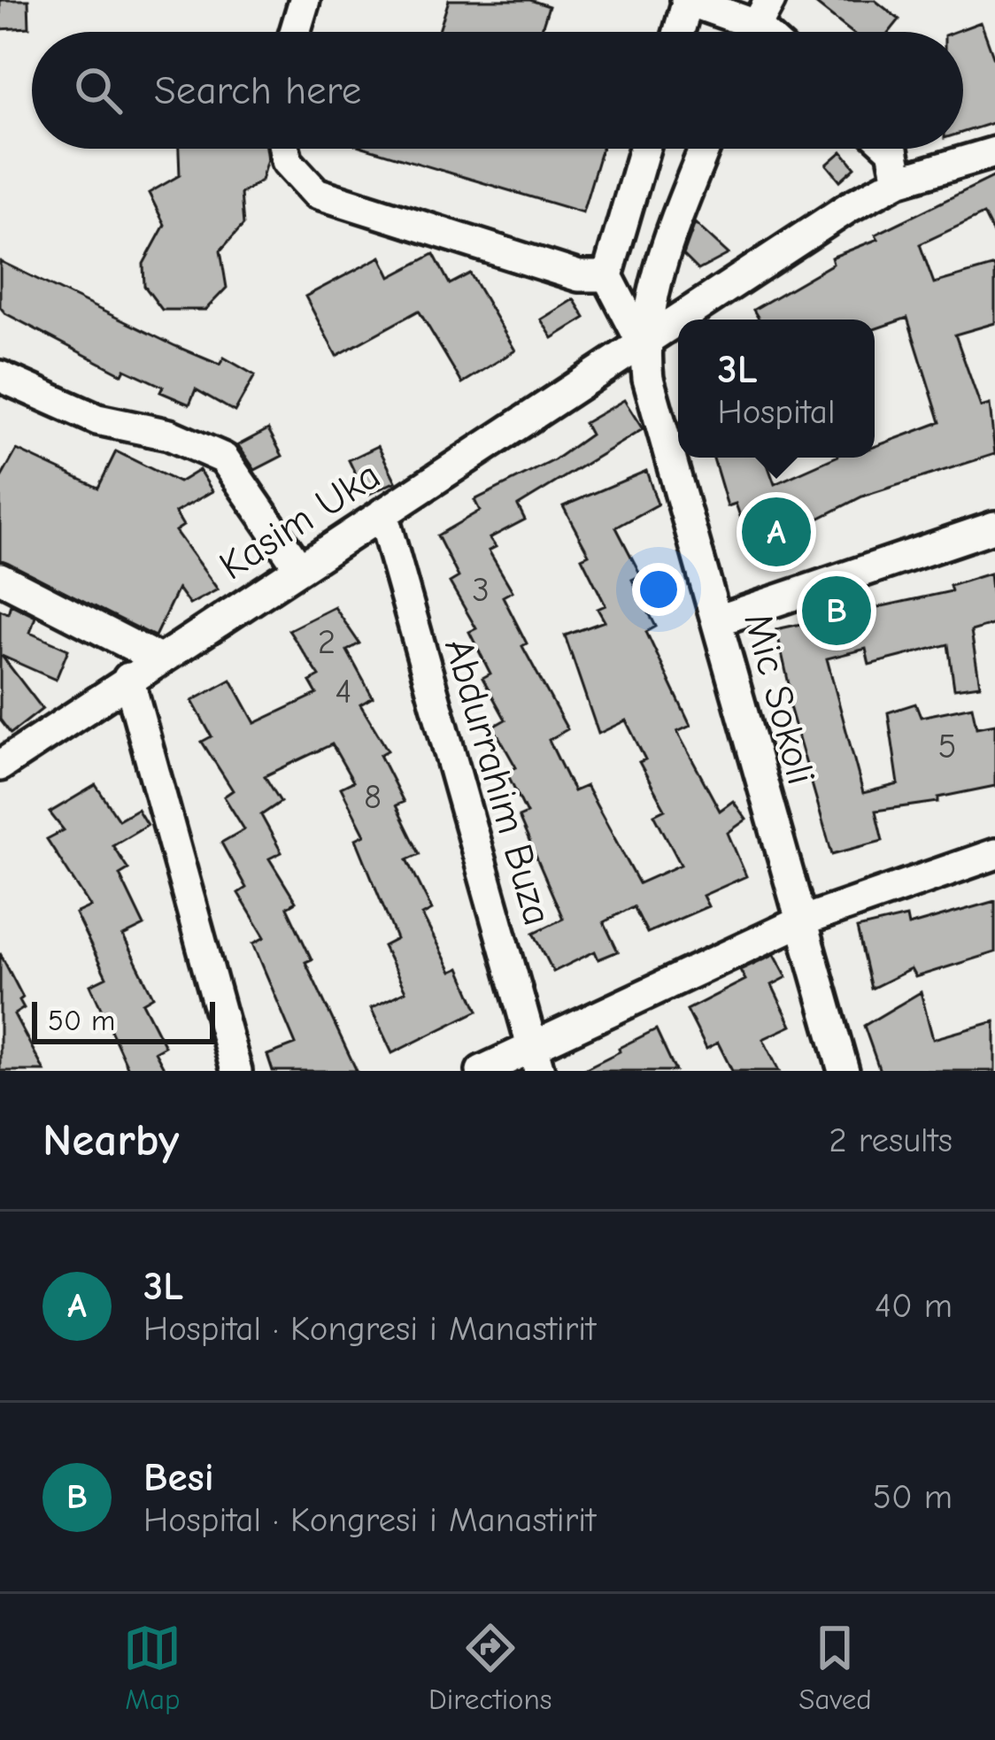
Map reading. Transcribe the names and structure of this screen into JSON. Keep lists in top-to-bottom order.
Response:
{
  "streets": {
    "street": ["Kasim Uka", "Mic Sokoli", "Abdurrahim Buza"]
  },
  "crossings": [
    ["Kasim Uka", "Mic Sokoli"],
    ["Kasim Uka", "Abdurrahim Buza"]
  ],
  "house_numbers": [
    "3",
    "2",
    "4",
    "5",
    "8"
  ],
  "scale_bar": "50 m",
  "page": {
    "search": "Search here",
    "popup": ["3L", "Hospital"],
    "pins": ["A", "B"],
    "scale": "50 m",
    "heading": ["Nearby", "2 results"],
    "list": [
      {
        "mark": "A",
        "name": "3L",
        "note": "Hospital · Kongresi i Manastirit",
        "value": "40 m"
      },
      {
        "mark": "B",
        "name": "Besi",
        "note": "Hospital · Kongresi i Manastirit",
        "value": "50 m"
      }
    ],
    "nav": ["Map", "Directions", "Saved"]
  }
}
